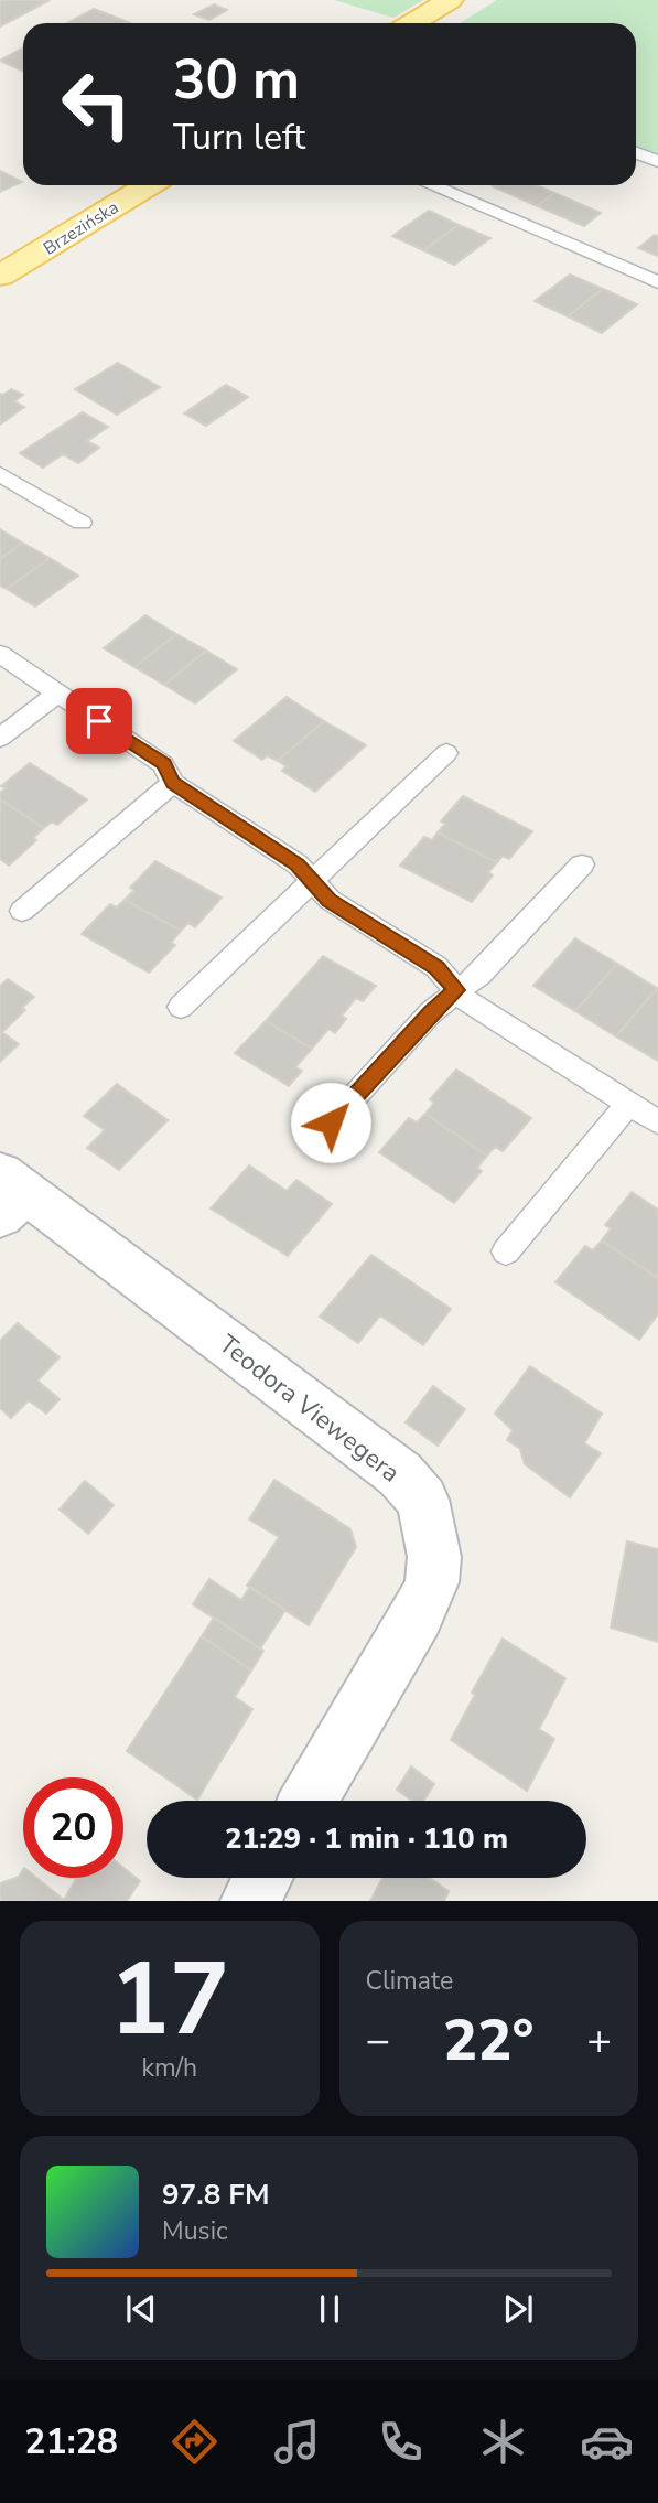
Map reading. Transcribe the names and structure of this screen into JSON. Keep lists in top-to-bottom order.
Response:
{
  "streets": {
    "main road": ["Brzezińska"],
    "street": ["Teodora Viewegera"]
  },
  "page": {
    "turn": ["30 m", "Turn left"],
    "limit": "20",
    "trip": "21:29 · 1 min · 110 m",
    "tile": [
      ["17", "km/h"],
      "Climate"
    ],
    "heat": ["−", "22°", "+"],
    "song": ["97.8 FM", "Music"],
    "tabs": "21:28"
  }
}
